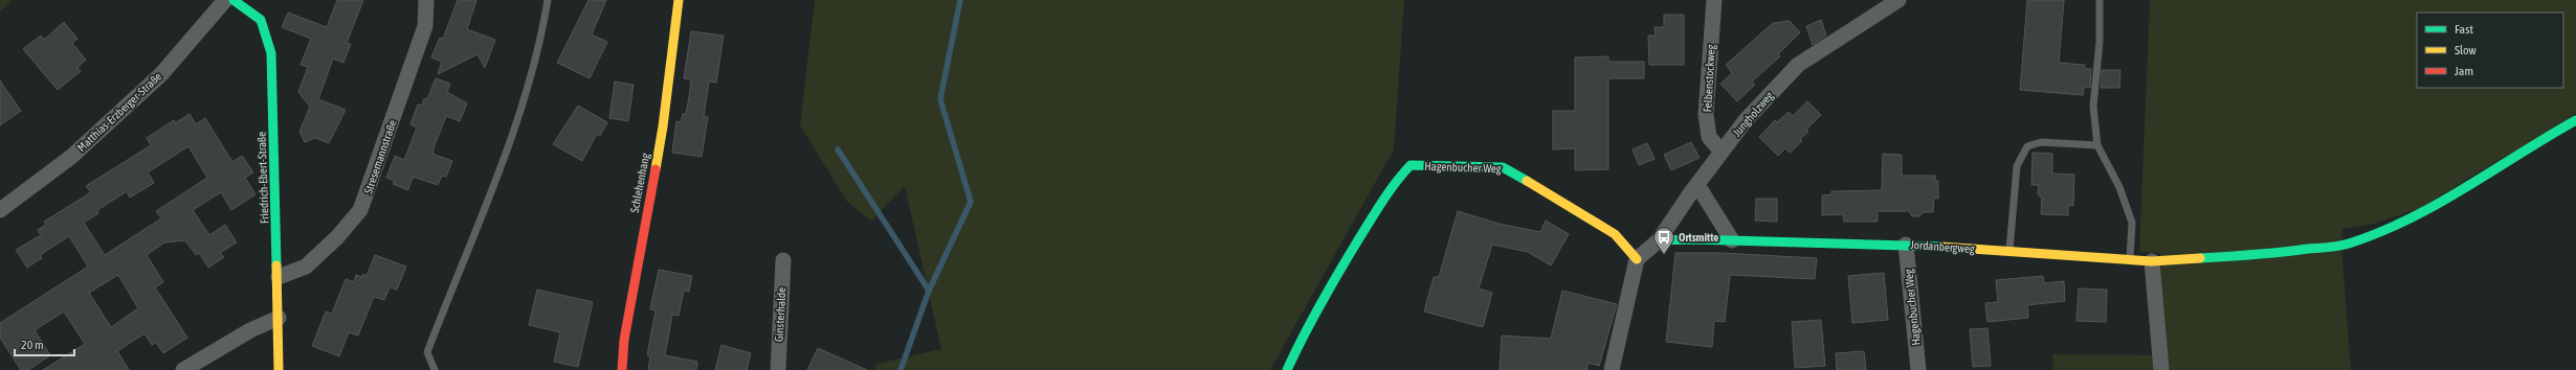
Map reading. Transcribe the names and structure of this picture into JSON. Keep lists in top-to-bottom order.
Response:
{
  "streets": {
    "street": [
      "Felbenstockweg",
      "Matthias-Erzberger-Straße",
      "Jungholzweg",
      "Stresemannstraße",
      "Hagenbucher Weg",
      "Friedrich-Ebert-Straße",
      "Schlehenhang",
      "Jordanbergweg",
      "Ginsterhalde"
    ]
  },
  "crossings": [
    ["Felbenstockweg", "Jungholzweg"],
    ["Jungholzweg", "Hagenbucher Weg"],
    ["Jungholzweg", "Jordanbergweg"],
    ["Stresemannstraße", "Friedrich-Ebert-Straße"],
    ["Hagenbucher Weg", "Jordanbergweg"]
  ],
  "places": {
    "bus stop": ["Ortsmitte"]
  },
  "legend": ["Fast", "Slow", "Jam"],
  "scale_bar": "20 m"
}
